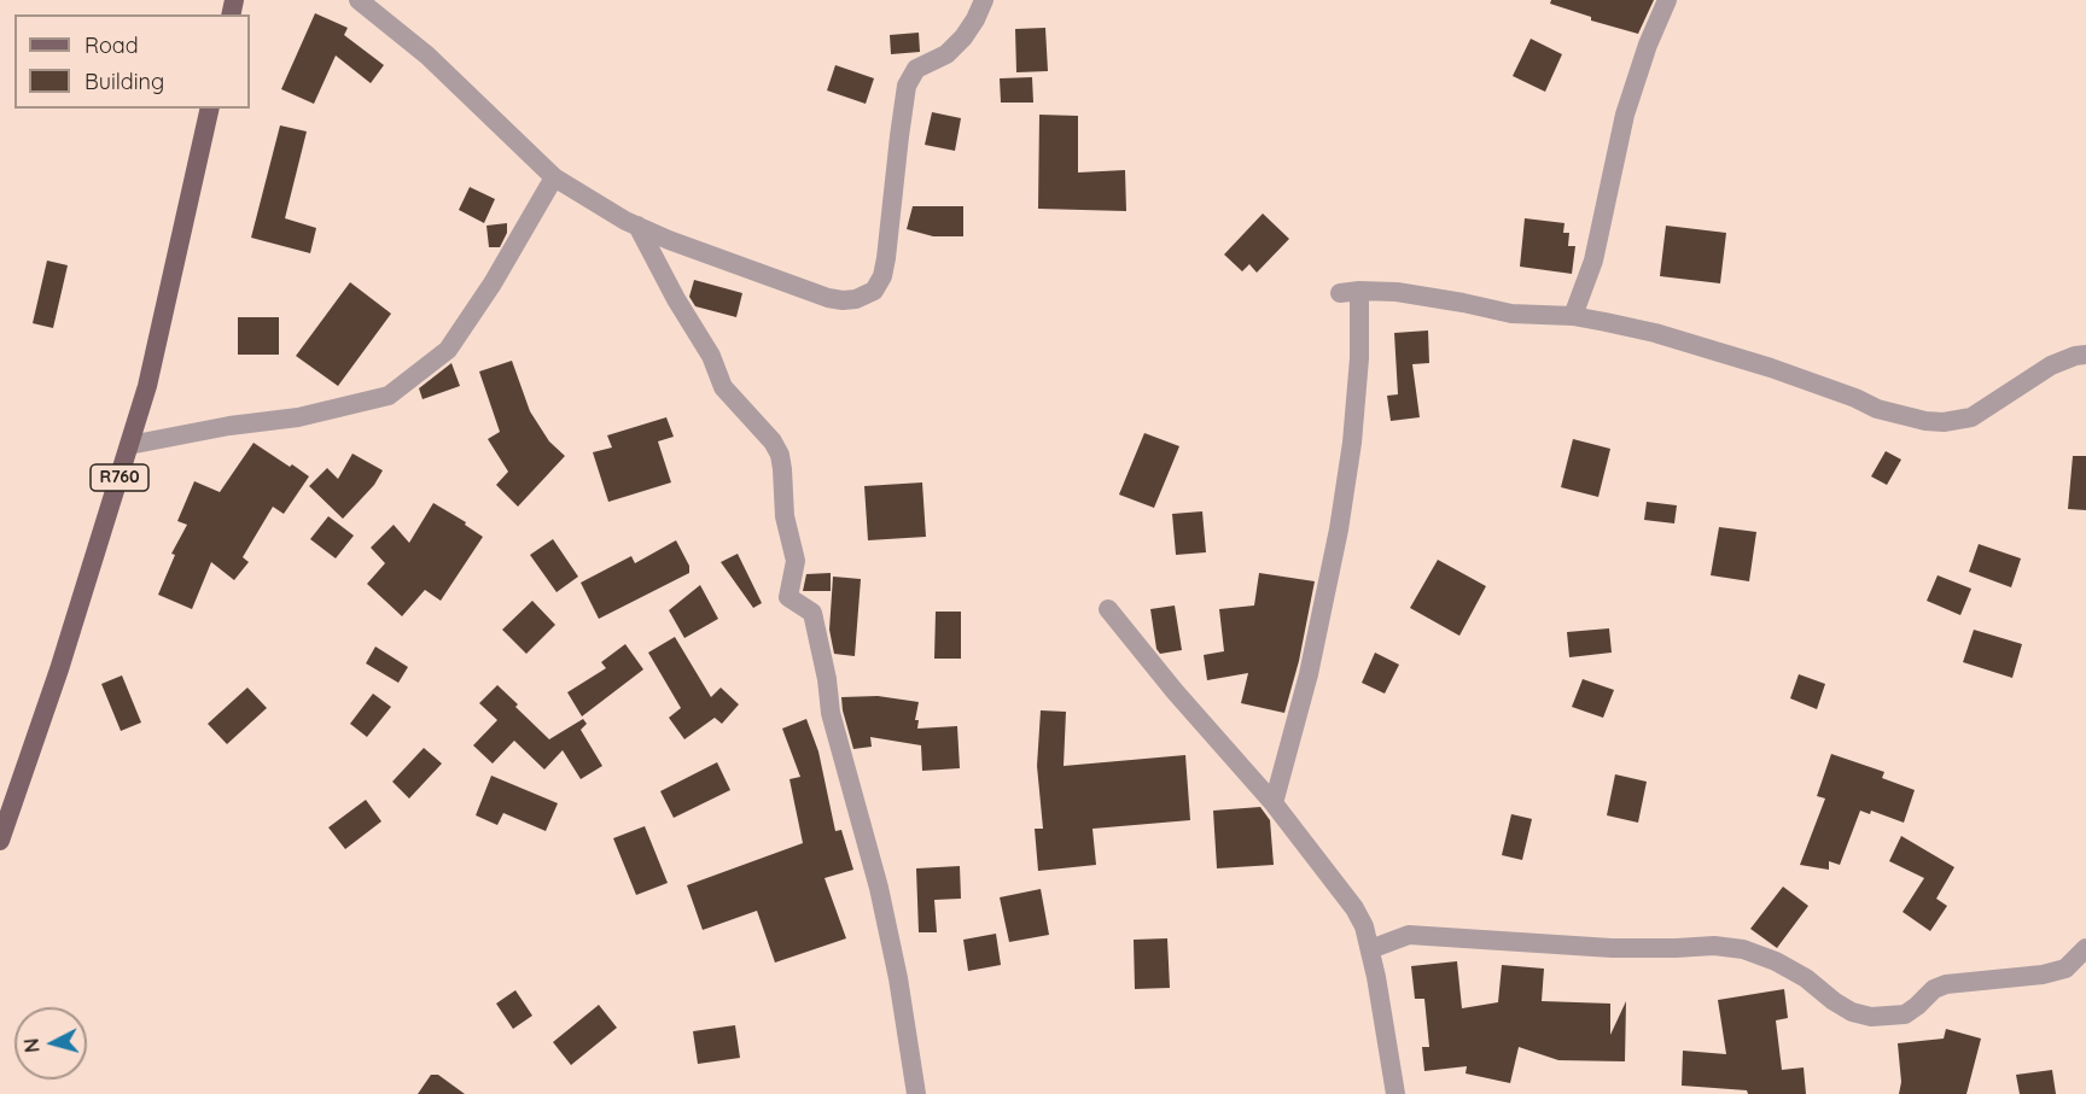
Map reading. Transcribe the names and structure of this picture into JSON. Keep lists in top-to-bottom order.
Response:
{
  "streets": {
    "main road": ["R760"]
  },
  "legend": ["Road", "Building"],
  "north": "left"
}
